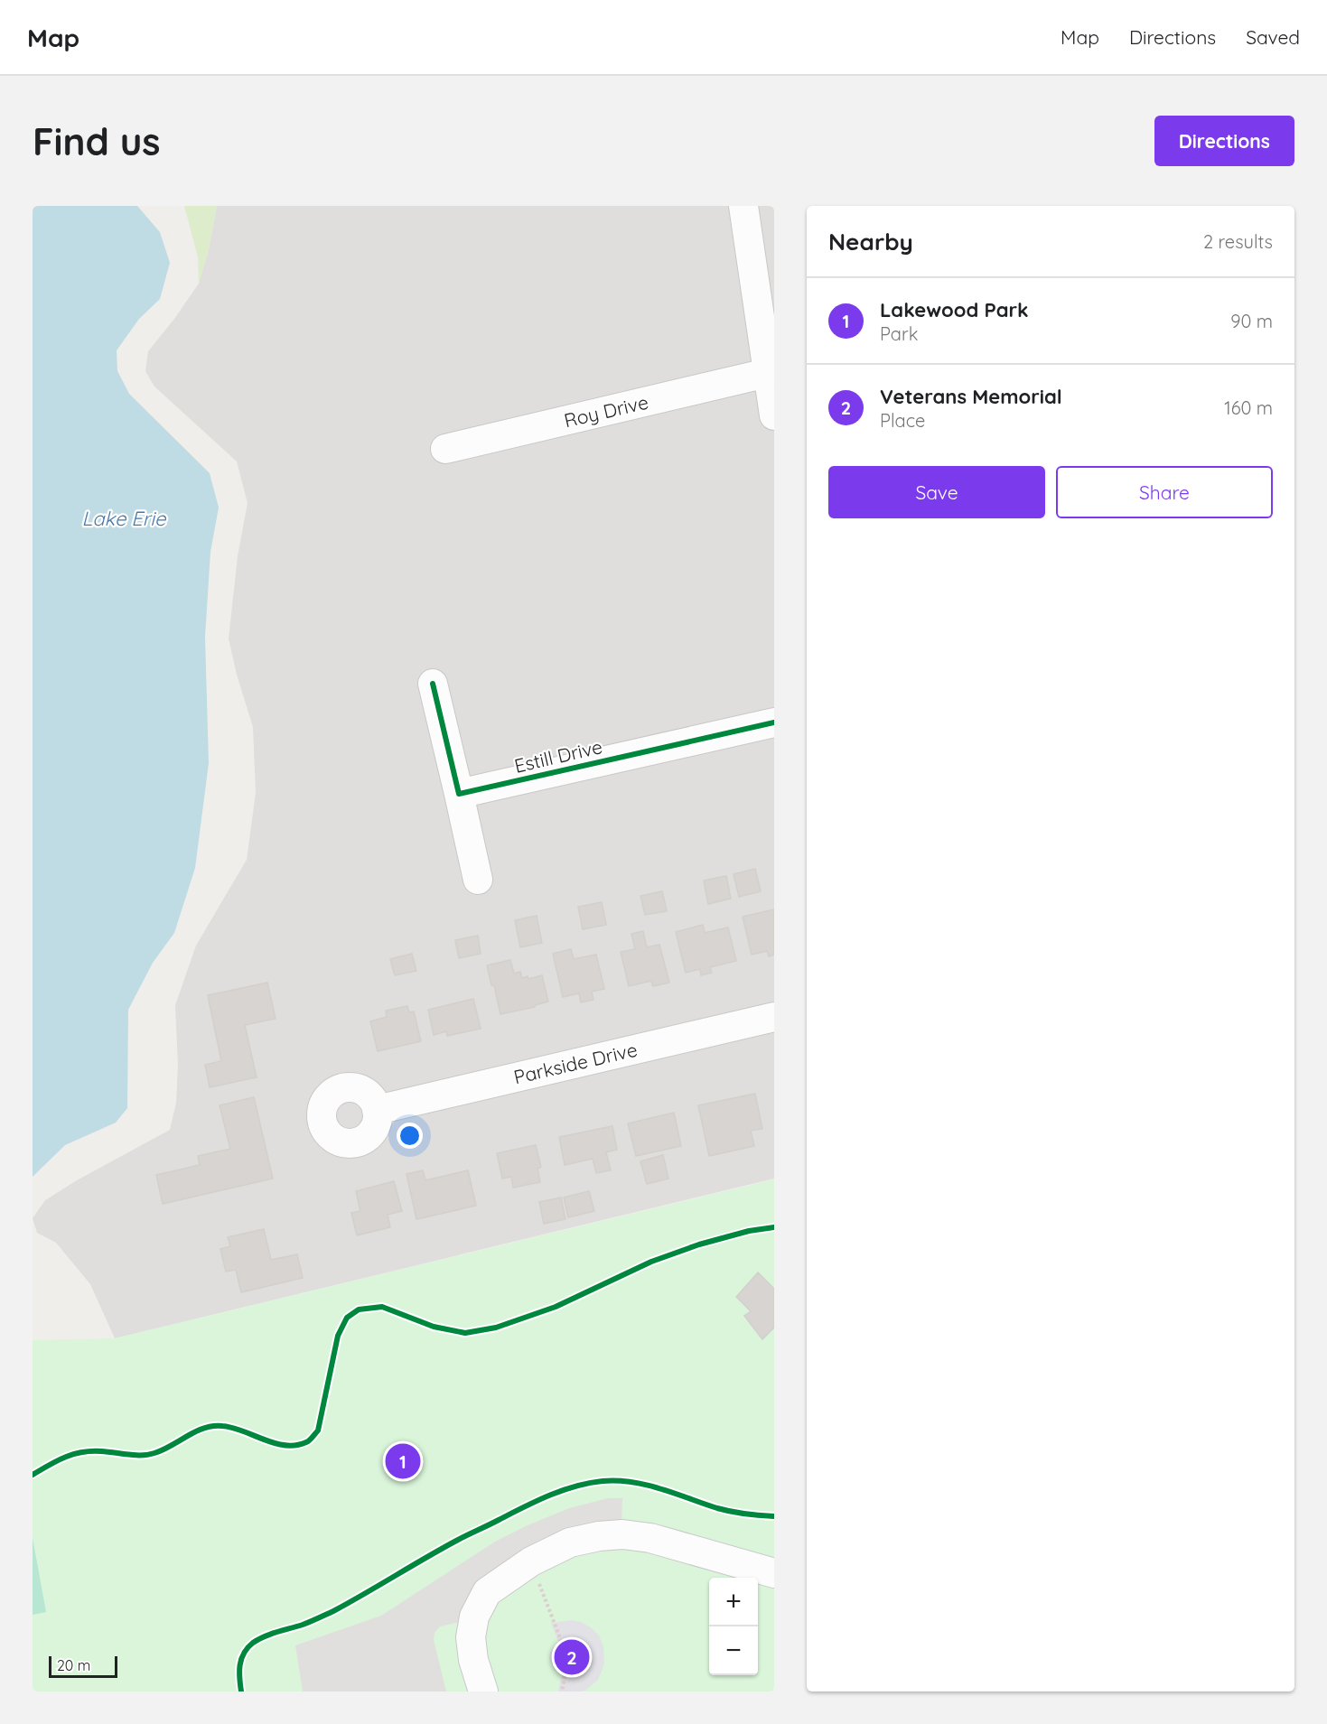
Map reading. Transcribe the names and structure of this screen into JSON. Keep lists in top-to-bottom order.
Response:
{
  "streets": {
    "street": ["Roy Drive", "Estill Drive", "Parkside Drive"]
  },
  "water": ["Lake Erie"],
  "scale_bar": "20 m",
  "page": {
    "header": "Map",
    "nav": ["Map", "Directions", "Saved"],
    "buttons": [
      "Directions",
      ["Save", "Share"]
    ],
    "title": "Find us",
    "heading": ["Nearby", "2 results"],
    "list": [
      {
        "mark": "1",
        "name": "Lakewood Park",
        "note": "Park",
        "value": "90 m"
      },
      {
        "mark": "2",
        "name": "Veterans Memorial",
        "note": "Place",
        "value": "160 m"
      }
    ],
    "pins": ["1", "2"],
    "map_buttons": ["+", "−"],
    "scale": "20 m"
  }
}
